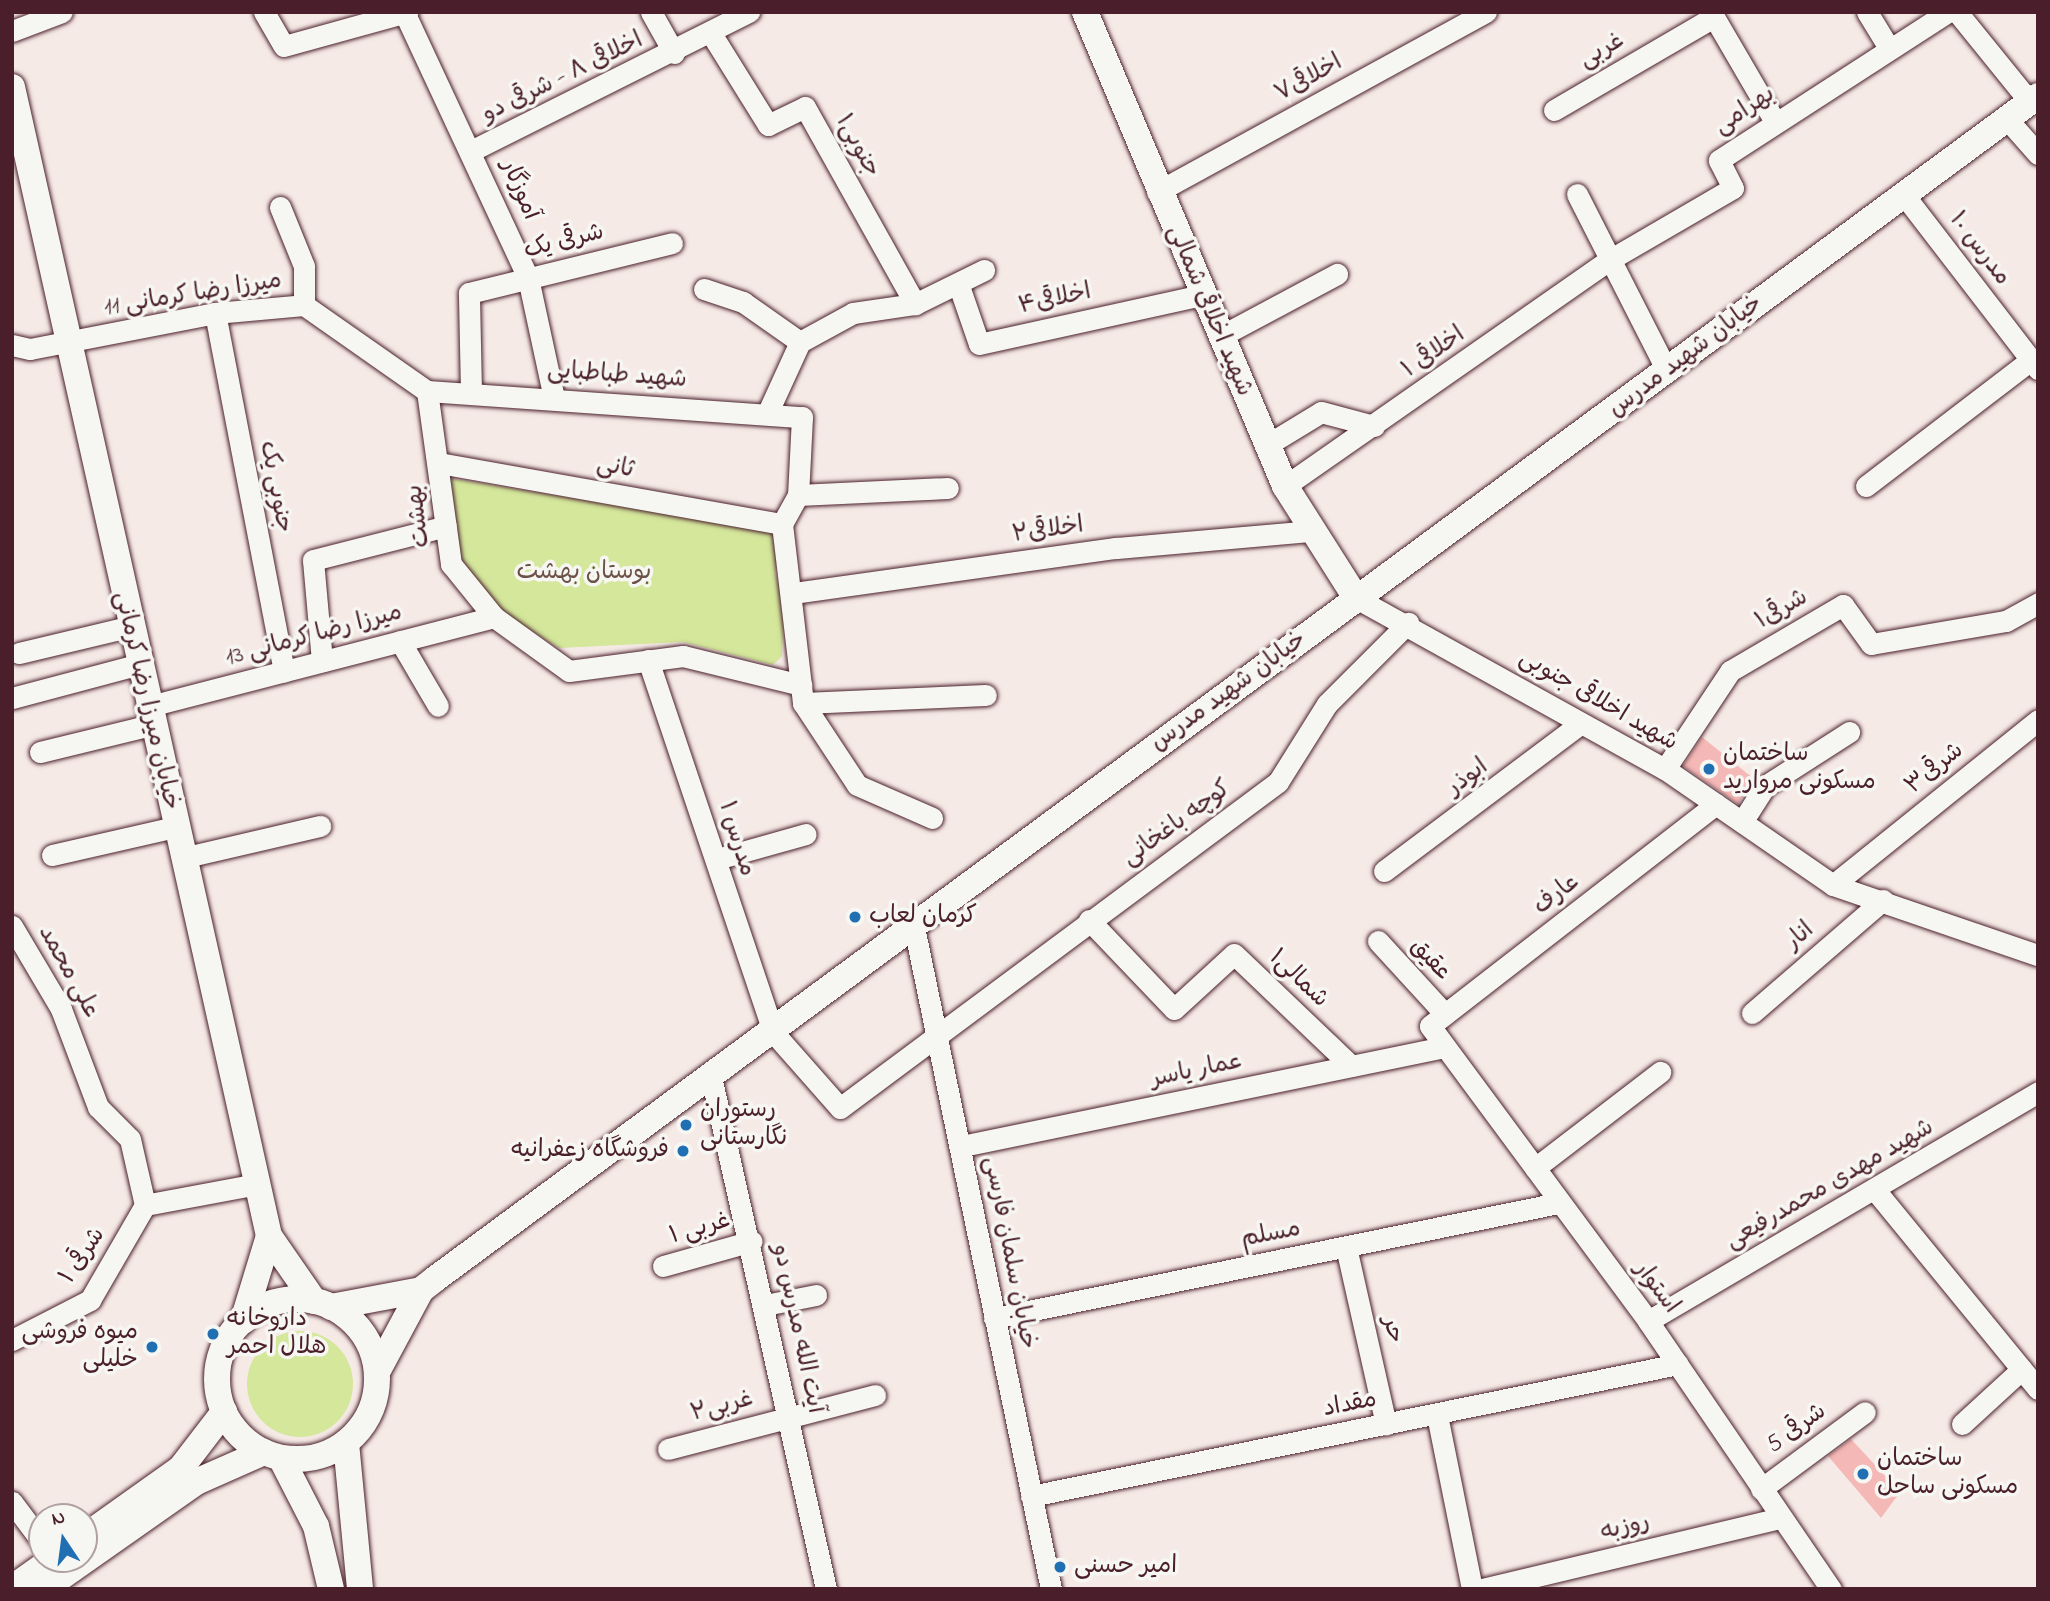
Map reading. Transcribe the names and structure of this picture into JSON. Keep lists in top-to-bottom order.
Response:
{
  "streets": {
    "main road": ["شهید اخلاقی شمالی", "خیابان شهید مدرس", "خیابان میرزا رضا کرمانی"],
    "street": [
      "غربی",
      "اخلاقی ۸ - شرقی دو",
      "اخلاقی۷",
      "بهرامی",
      "جنوبی۱",
      "آموزگار",
      "شرقی یک",
      "مدرس ۱۰",
      "میرزا رضا کرمانی 11",
      "اخلاقی۴",
      "اخلاقی ۱",
      "شهید طباطبایی",
      "ثانی",
      "جنوبی یک",
      "بهشت",
      "اخلاقی۲",
      "شرقی۱",
      "میرزا رضا کرمانی 13",
      "شهید اخلاقی جنوبی",
      "شرقی۳",
      "ابوذر",
      "کوچه باغخانی",
      "مدرس ۱",
      "عارف",
      "انار",
      "عقیق",
      "علی محمد",
      "شمالی۱",
      "عمار یاسر",
      "شهید مهدی محمدرفیعی",
      "غربی ۱",
      "مسلم",
      "خیابان سلمان فارسی",
      "شرقی ۱",
      "استوار",
      "آیت الله مدرس دو",
      "حر",
      "مقداد",
      "غربی۲",
      "شرقی 5",
      "روزبه"
    ]
  },
  "crossings": [
    ["غربی", "بهرامی"],
    ["اخلاقی ۸ - شرقی دو", "جنوبی۱"],
    ["اخلاقی ۸ - شرقی دو", "آموزگار"],
    ["اخلاقی۷", "شهید اخلاقی شمالی"],
    ["بهرامی", "اخلاقی ۱"],
    ["آموزگار", "شرقی یک"],
    ["آموزگار", "شهید طباطبایی"],
    ["شرقی یک", "شهید طباطبایی"],
    ["مدرس ۱۰", "خیابان شهید مدرس"],
    ["میرزا رضا کرمانی 11", "شهید طباطبایی"],
    ["میرزا رضا کرمانی 11", "جنوبی یک"],
    ["میرزا رضا کرمانی 11", "بهشت"],
    ["میرزا رضا کرمانی 11", "خیابان میرزا رضا کرمانی"],
    ["اخلاقی۴", "شهید اخلاقی شمالی"],
    ["شهید اخلاقی شمالی", "اخلاقی ۱"],
    ["شهید اخلاقی شمالی", "خیابان شهید مدرس"],
    ["شهید اخلاقی شمالی", "اخلاقی۲"],
    ["شهید اخلاقی شمالی", "شهید اخلاقی جنوبی"],
    ["خیابان شهید مدرس", "خیابان میرزا رضا کرمانی"],
    ["خیابان شهید مدرس", "شهید اخلاقی جنوبی"],
    ["خیابان شهید مدرس", "کوچه باغخانی"],
    ["خیابان شهید مدرس", "مدرس ۱"],
    ["خیابان شهید مدرس", "خیابان سلمان فارسی"],
    ["خیابان شهید مدرس", "آیت الله مدرس دو"],
    ["شهید طباطبایی", "بهشت"],
    ["ثانی", "بهشت"],
    ["جنوبی یک", "میرزا رضا کرمانی 13"],
    ["بهشت", "میرزا رضا کرمانی 13"],
    ["بهشت", "مدرس ۱"],
    ["شرقی۱", "شهید اخلاقی جنوبی"],
    ["میرزا رضا کرمانی 13", "خیابان میرزا رضا کرمانی"],
    ["شهید اخلاقی جنوبی", "شرقی۳"],
    ["شهید اخلاقی جنوبی", "ابوذر"],
    ["شهید اخلاقی جنوبی", "کوچه باغخانی"],
    ["شهید اخلاقی جنوبی", "عارف"],
    ["شهید اخلاقی جنوبی", "انار"],
    ["کوچه باغخانی", "مدرس ۱"],
    ["کوچه باغخانی", "شمالی۱"],
    ["کوچه باغخانی", "خیابان سلمان فارسی"],
    ["عارف", "عقیق"],
    ["عارف", "استوار"],
    ["عقیق", "استوار"],
    ["علی محمد", "شرقی ۱"],
    ["شمالی۱", "عمار یاسر"],
    ["عمار یاسر", "خیابان سلمان فارسی"],
    ["عمار یاسر", "استوار"],
    ["شهید مهدی محمدرفیعی", "استوار"],
    ["غربی ۱", "آیت الله مدرس دو"],
    ["مسلم", "خیابان سلمان فارسی"],
    ["مسلم", "استوار"],
    ["مسلم", "حر"],
    ["خیابان سلمان فارسی", "مقداد"],
    ["استوار", "مقداد"],
    ["استوار", "شرقی 5"],
    ["استوار", "روزبه"],
    ["آیت الله مدرس دو", "غربی۲"],
    ["حر", "مقداد"]
  ],
  "parks": ["بوستان بهشت"],
  "places": [
    "ساختمان مسکونی مروارید",
    "کرمان لعاب",
    "رستوران نگارستانی",
    "فروشگاه زعفرانیه",
    "داروخانه هلال احمر",
    "میوه فروشی خلیلی",
    "ساختمان مسکونی ساحل",
    "امیر حسنی"
  ],
  "north": "top"
}
